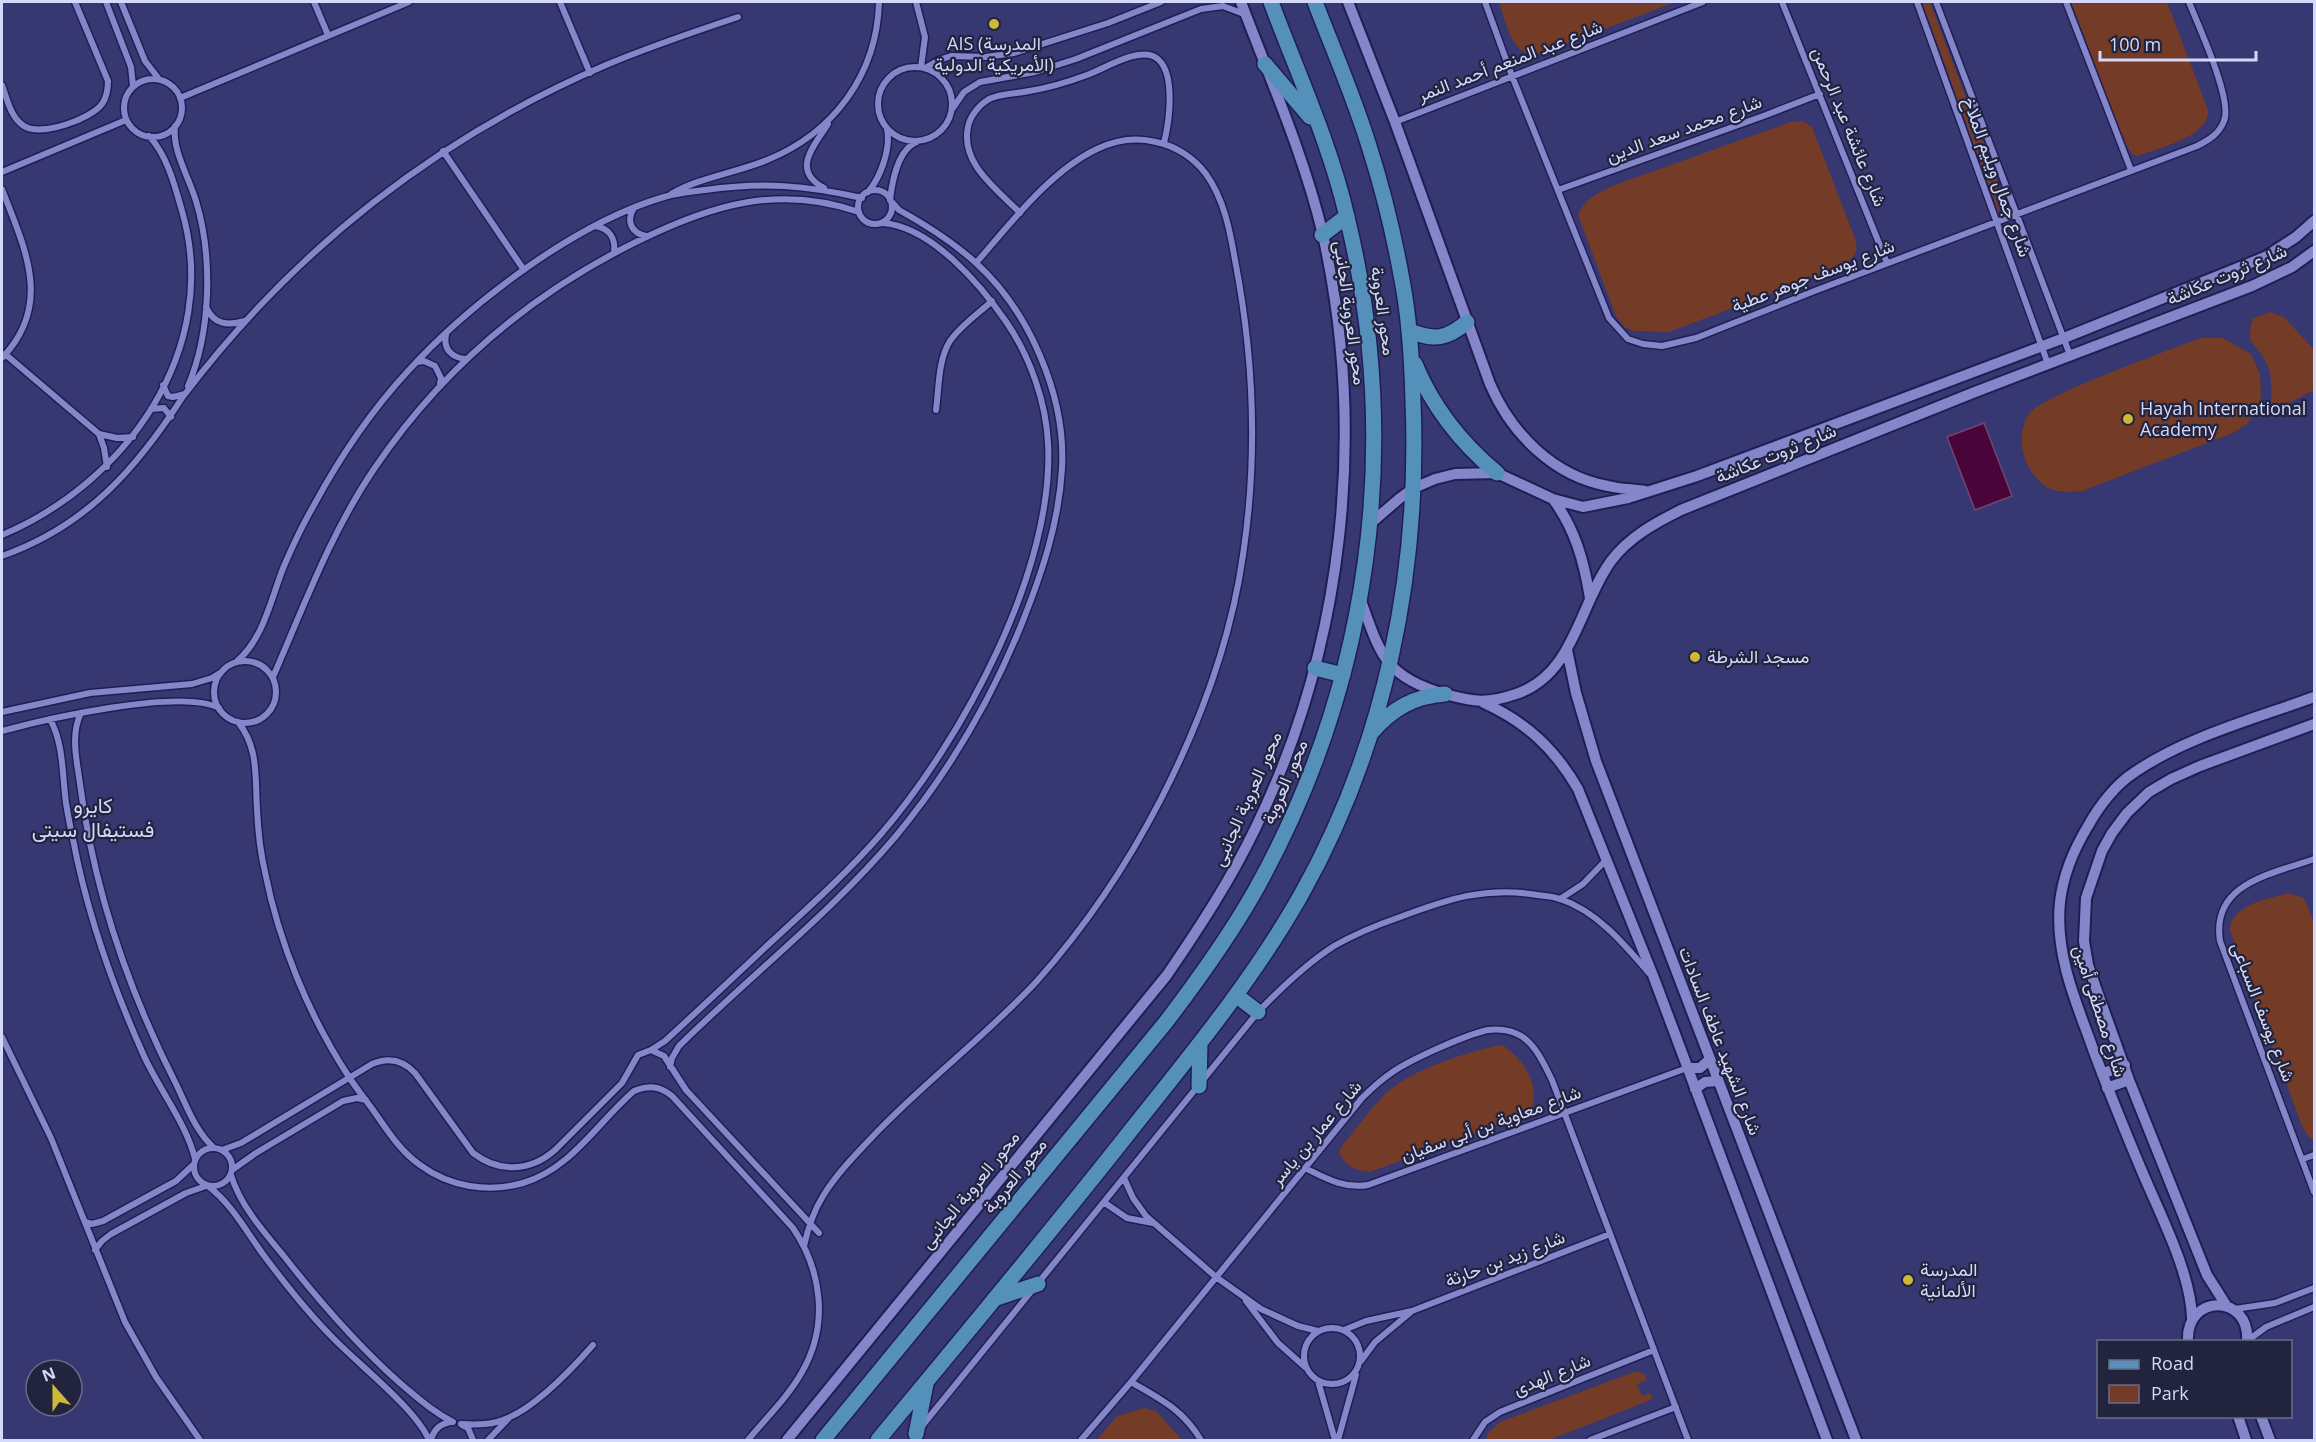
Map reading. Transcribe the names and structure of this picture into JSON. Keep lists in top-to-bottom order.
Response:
{
  "streets": {
    "main road": ["محور العروبة"],
    "street": [
      "شارع عبد المنعم أحمد النمر",
      "شارع عائشة عبد الرحمن",
      "شارع محمد سعد الدين",
      "شارع جمال ويليم الملاخ",
      "شارع ثروت عكاشة",
      "شارع يوسف جوهر عطية",
      "محور العروبة الجانبى",
      "شارع مصطفى أمين",
      "شارع يوسف السباعى",
      "شارع الشهيد عاطف السادات",
      "شارع معاوية بن أبى سفيان",
      "شارع عمار بن ياسر",
      "شارع زيد بن حارثة",
      "شارع الهدى"
    ]
  },
  "crossings": [
    ["شارع عبد المنعم أحمد النمر", "شارع يوسف جوهر عطية"],
    ["شارع عائشة عبد الرحمن", "شارع محمد سعد الدين"],
    ["شارع عائشة عبد الرحمن", "شارع يوسف جوهر عطية"],
    ["شارع محمد سعد الدين", "شارع يوسف جوهر عطية"],
    ["شارع جمال ويليم الملاخ", "شارع ثروت عكاشة"],
    ["شارع جمال ويليم الملاخ", "شارع يوسف جوهر عطية"],
    ["شارع ثروت عكاشة", "محور العروبة"],
    ["شارع ثروت عكاشة", "شارع الشهيد عاطف السادات"],
    ["شارع معاوية بن أبى سفيان", "شارع عمار بن ياسر"],
    ["شارع عمار بن ياسر", "شارع زيد بن حارثة"],
    ["شارع عمار بن ياسر", "شارع الهدى"]
  ],
  "districts": ["كايرو فستيفال سيتى"],
  "places": [
    "AIS (المدرسة الأمريكية الدولية)",
    "Hayah International Academy",
    "مسجد الشرطة",
    "المدرسة الألمانية"
  ],
  "legend": ["Road", "Park"],
  "scale_bar": "100 m",
  "north": "top"
}
